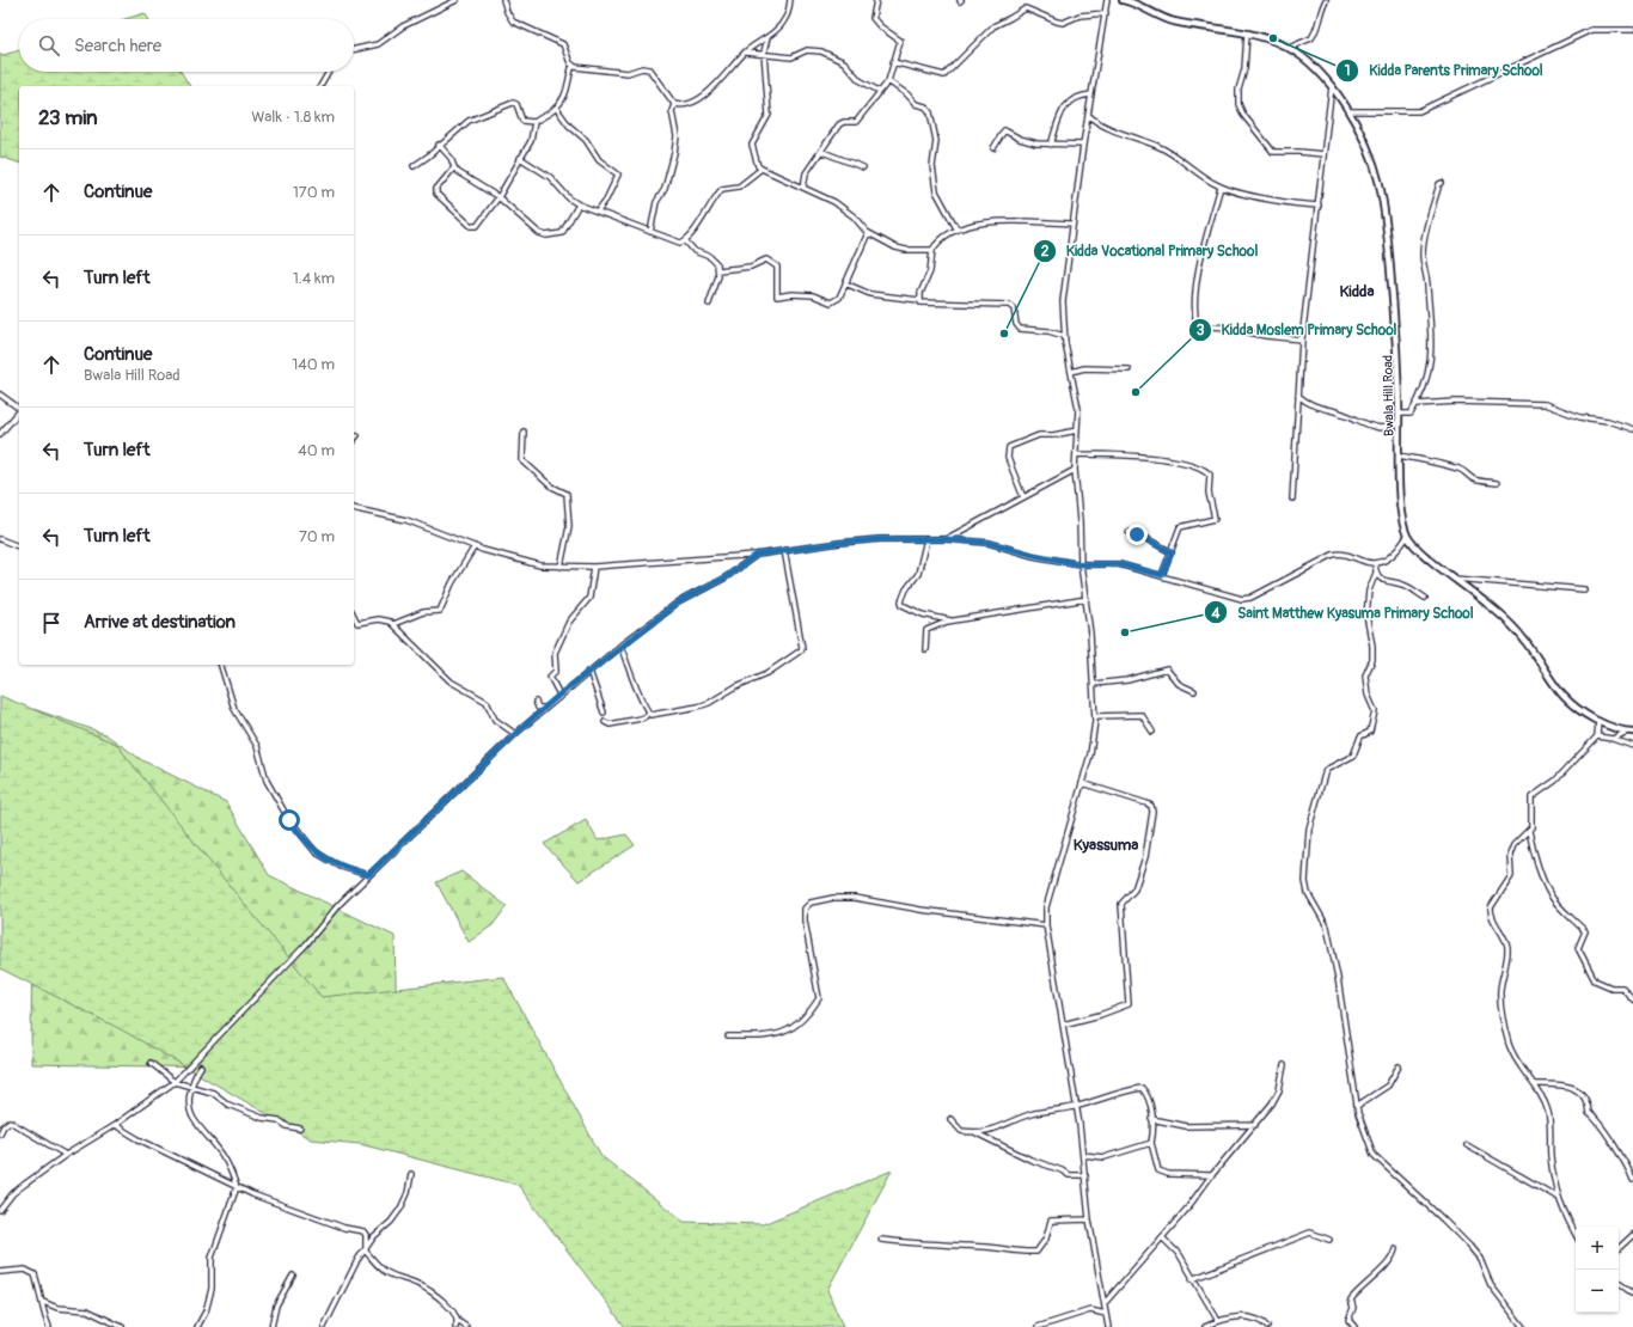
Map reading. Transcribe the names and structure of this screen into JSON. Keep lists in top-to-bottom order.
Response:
{
  "streets": {
    "street": ["Bwala Hill Road"]
  },
  "districts": ["Kidda", "Kyassuma"],
  "places": [
    "Kidda Parents Primary School",
    "Kidda Vocational Primary School",
    "Kidda Moslem Primary School",
    "Saint Matthew Kyasuma Primary School"
  ],
  "page": {
    "search": "Search here",
    "heading": ["23 min", "Walk · 1.8 km"],
    "list": [
      ["Continue", "170 m"],
      ["Turn left", "1.4 km"],
      ["Continue", "Bwala Hill Road", "140 m"],
      ["Turn left", "40 m"],
      ["Turn left", "70 m"],
      "Arrive at destination"
    ],
    "map_buttons": ["+", "−"]
  }
}
